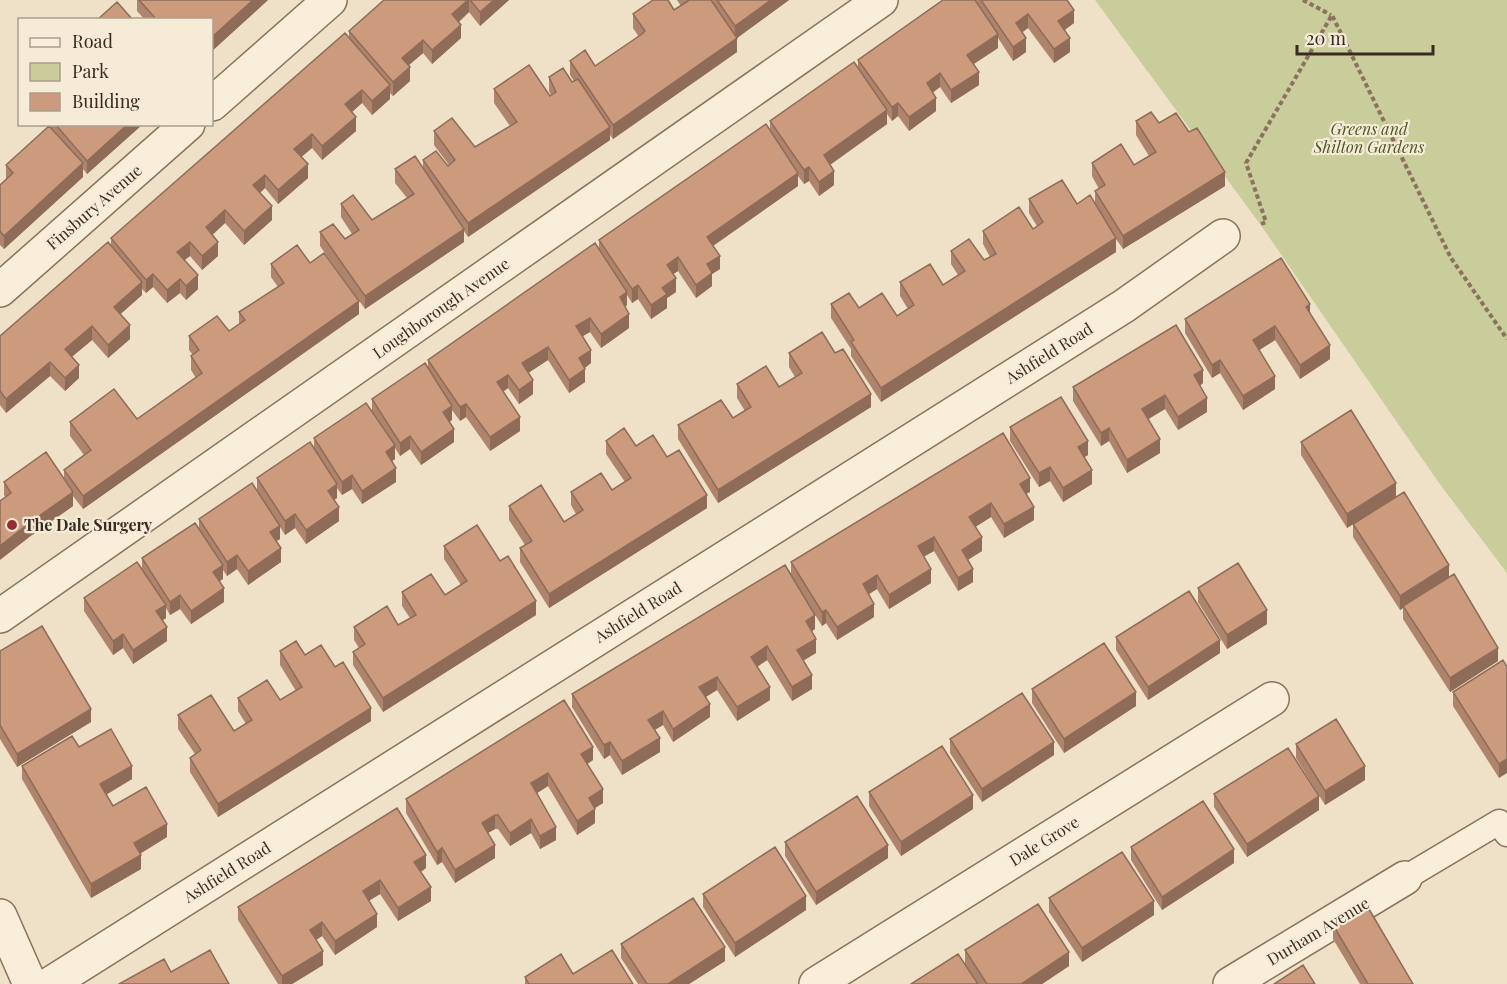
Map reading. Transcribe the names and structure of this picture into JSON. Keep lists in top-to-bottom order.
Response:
{
  "streets": {
    "street": [
      "Finsbury Avenue",
      "Loughborough Avenue",
      "Ashfield Road",
      "Dale Grove",
      "Durham Avenue"
    ]
  },
  "parks": ["Greens and Shilton Gardens"],
  "places": ["The Dale Surgery"],
  "legend": ["Road", "Park", "Building"],
  "scale_bar": "20 m"
}
